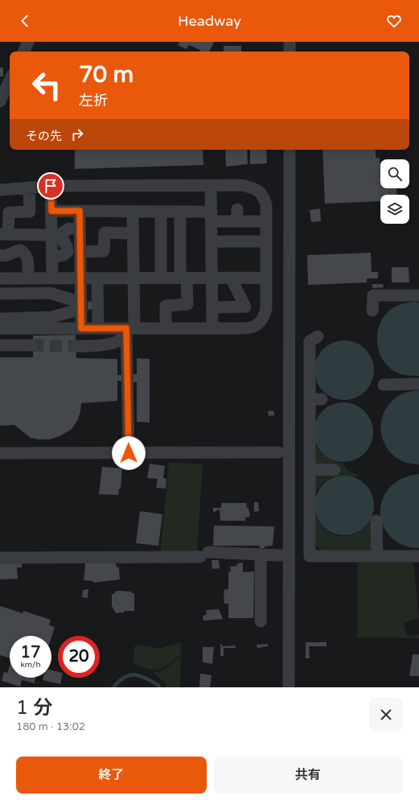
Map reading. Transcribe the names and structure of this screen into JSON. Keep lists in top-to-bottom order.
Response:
{
  "page": {
    "header": "Headway",
    "turn": ["70 m", "左折"],
    "then": "その先",
    "speed": "17 km/h",
    "limit": "20",
    "heading": ["1 分", "180 m · 13:02"],
    "buttons": ["終了", "共有"]
  }
}
